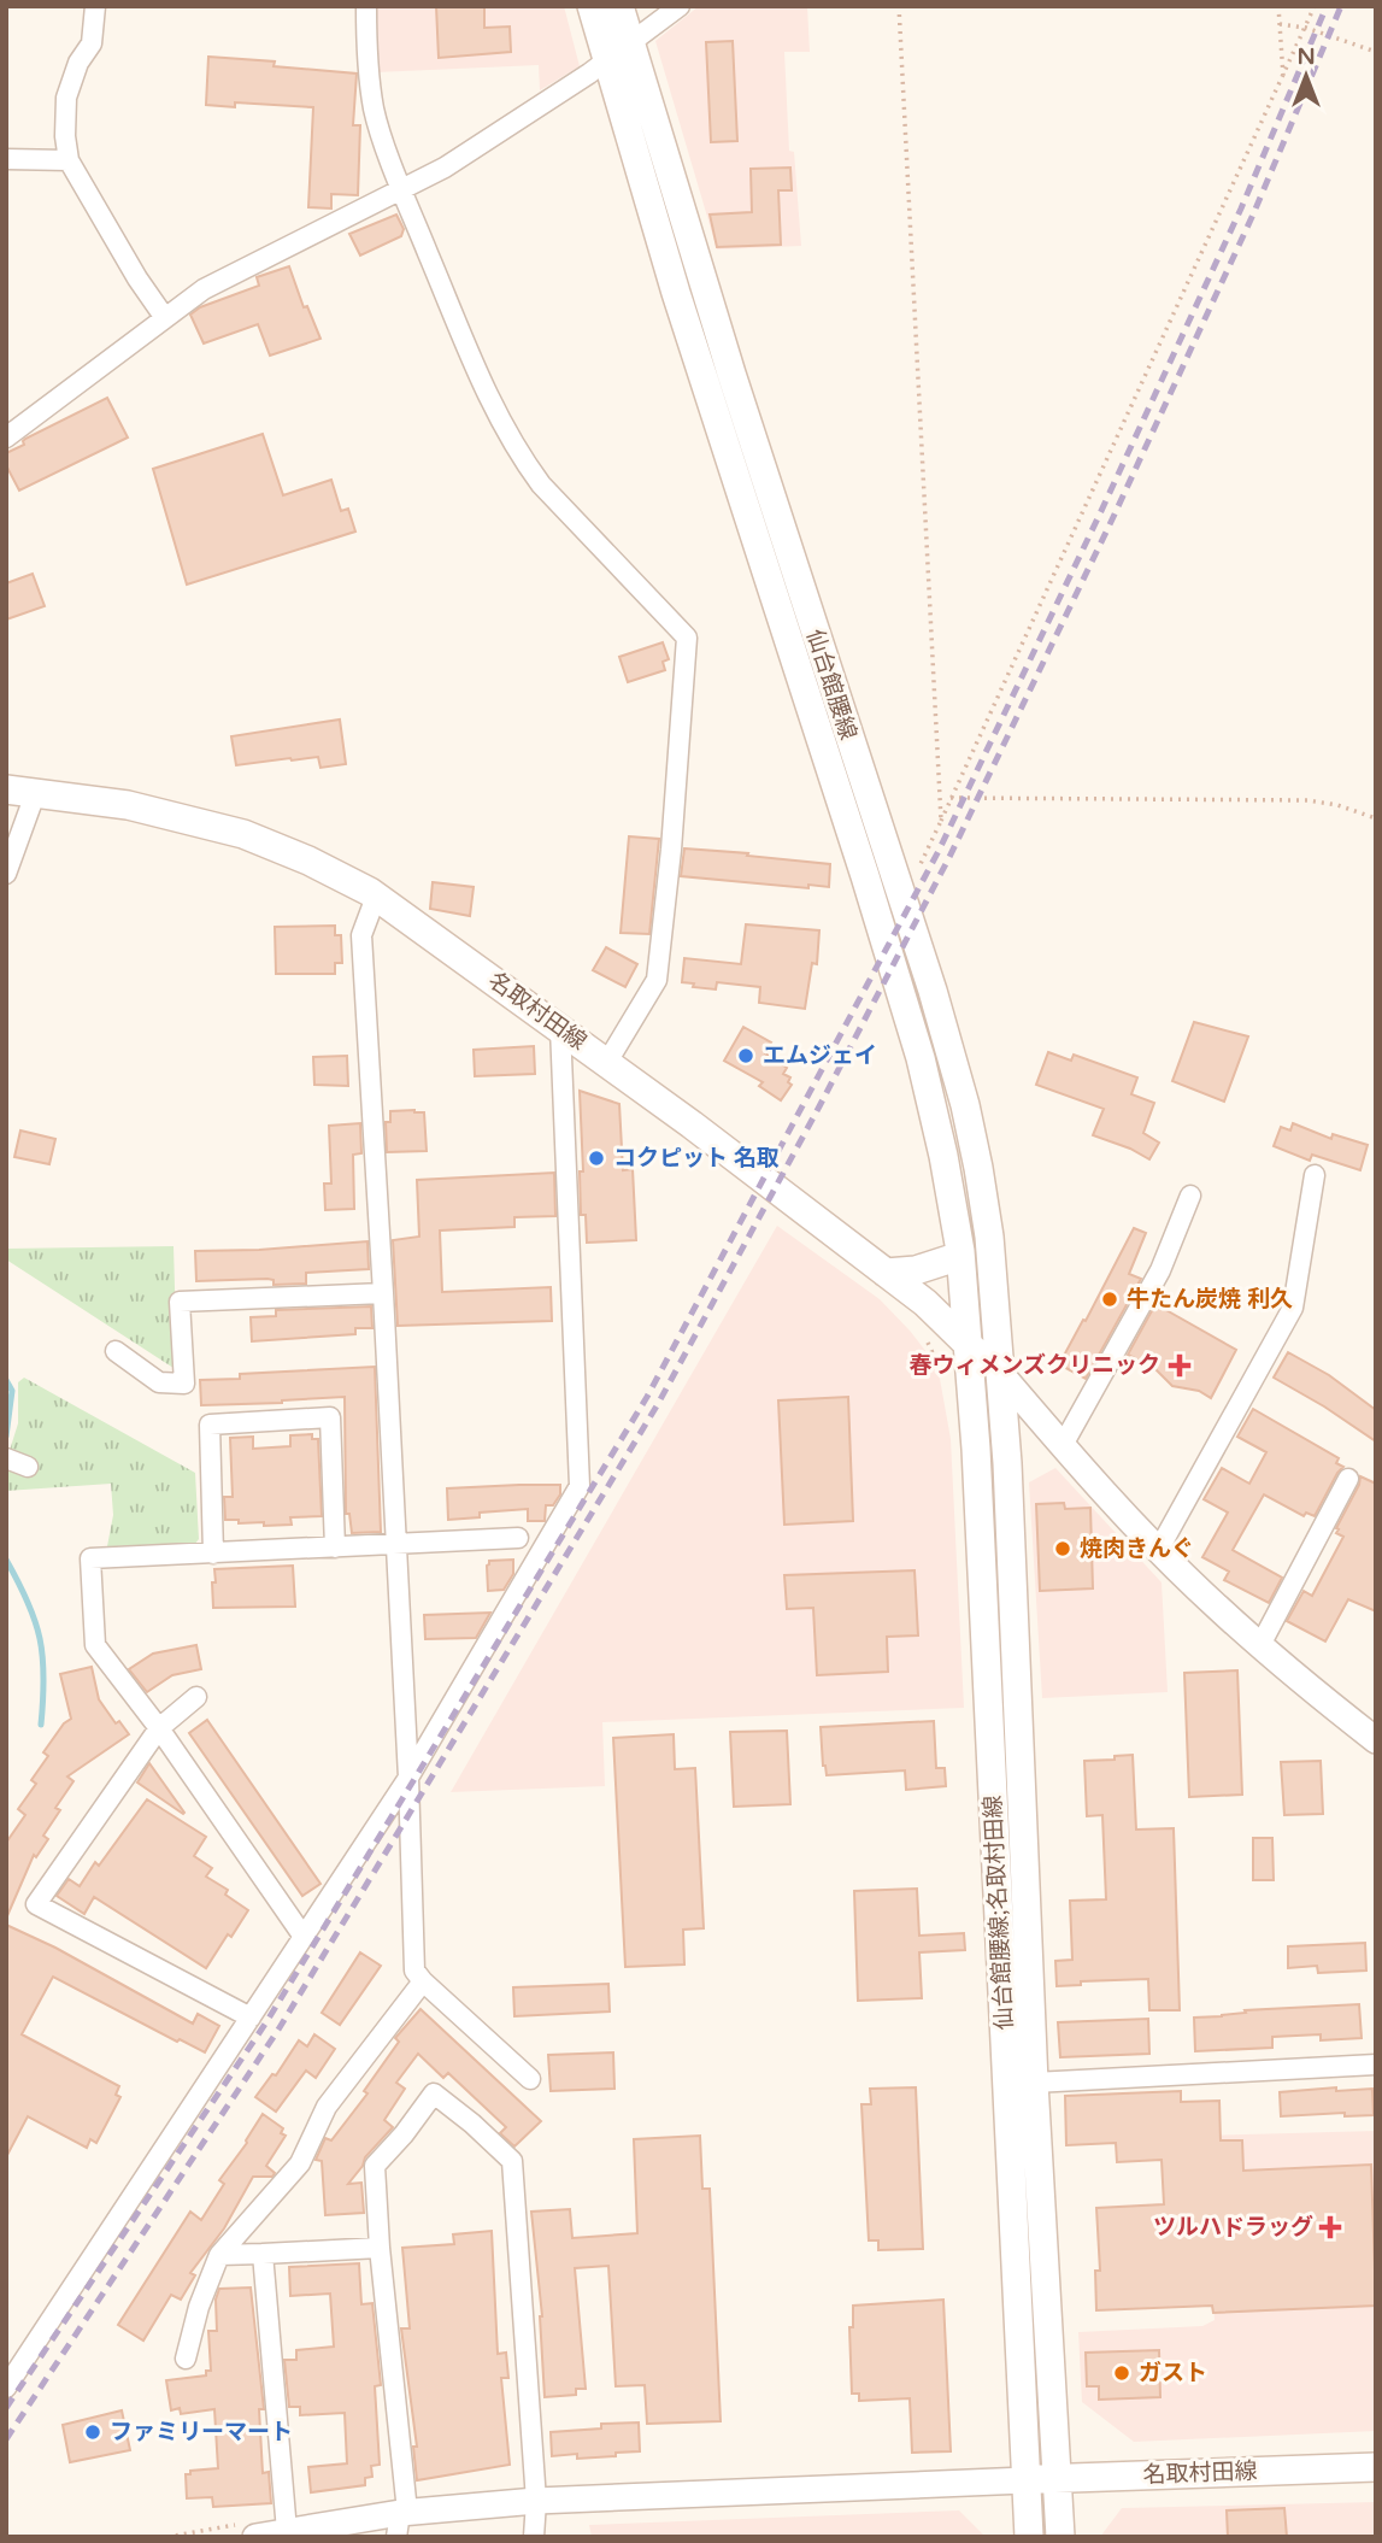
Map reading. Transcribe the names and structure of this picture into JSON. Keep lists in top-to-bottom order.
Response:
{
  "streets": {
    "main road": ["仙台館腰線", "名取村田線", "仙台館腰線;名取村田線"]
  },
  "crossings": [
    ["仙台館腰線", "名取村田線"],
    ["仙台館腰線", "仙台館腰線;名取村田線"],
    ["名取村田線", "仙台館腰線;名取村田線"]
  ],
  "places": {
    "other": [
      "エムジェイ",
      "コクピット 名取",
      "牛たん炭焼 利久",
      "焼肉きんぐ",
      "ガスト",
      "ファミリーマート"
    ],
    "health": ["春ウィメンズクリニック", "ツルハドラッグ"]
  },
  "north": "top"
}
